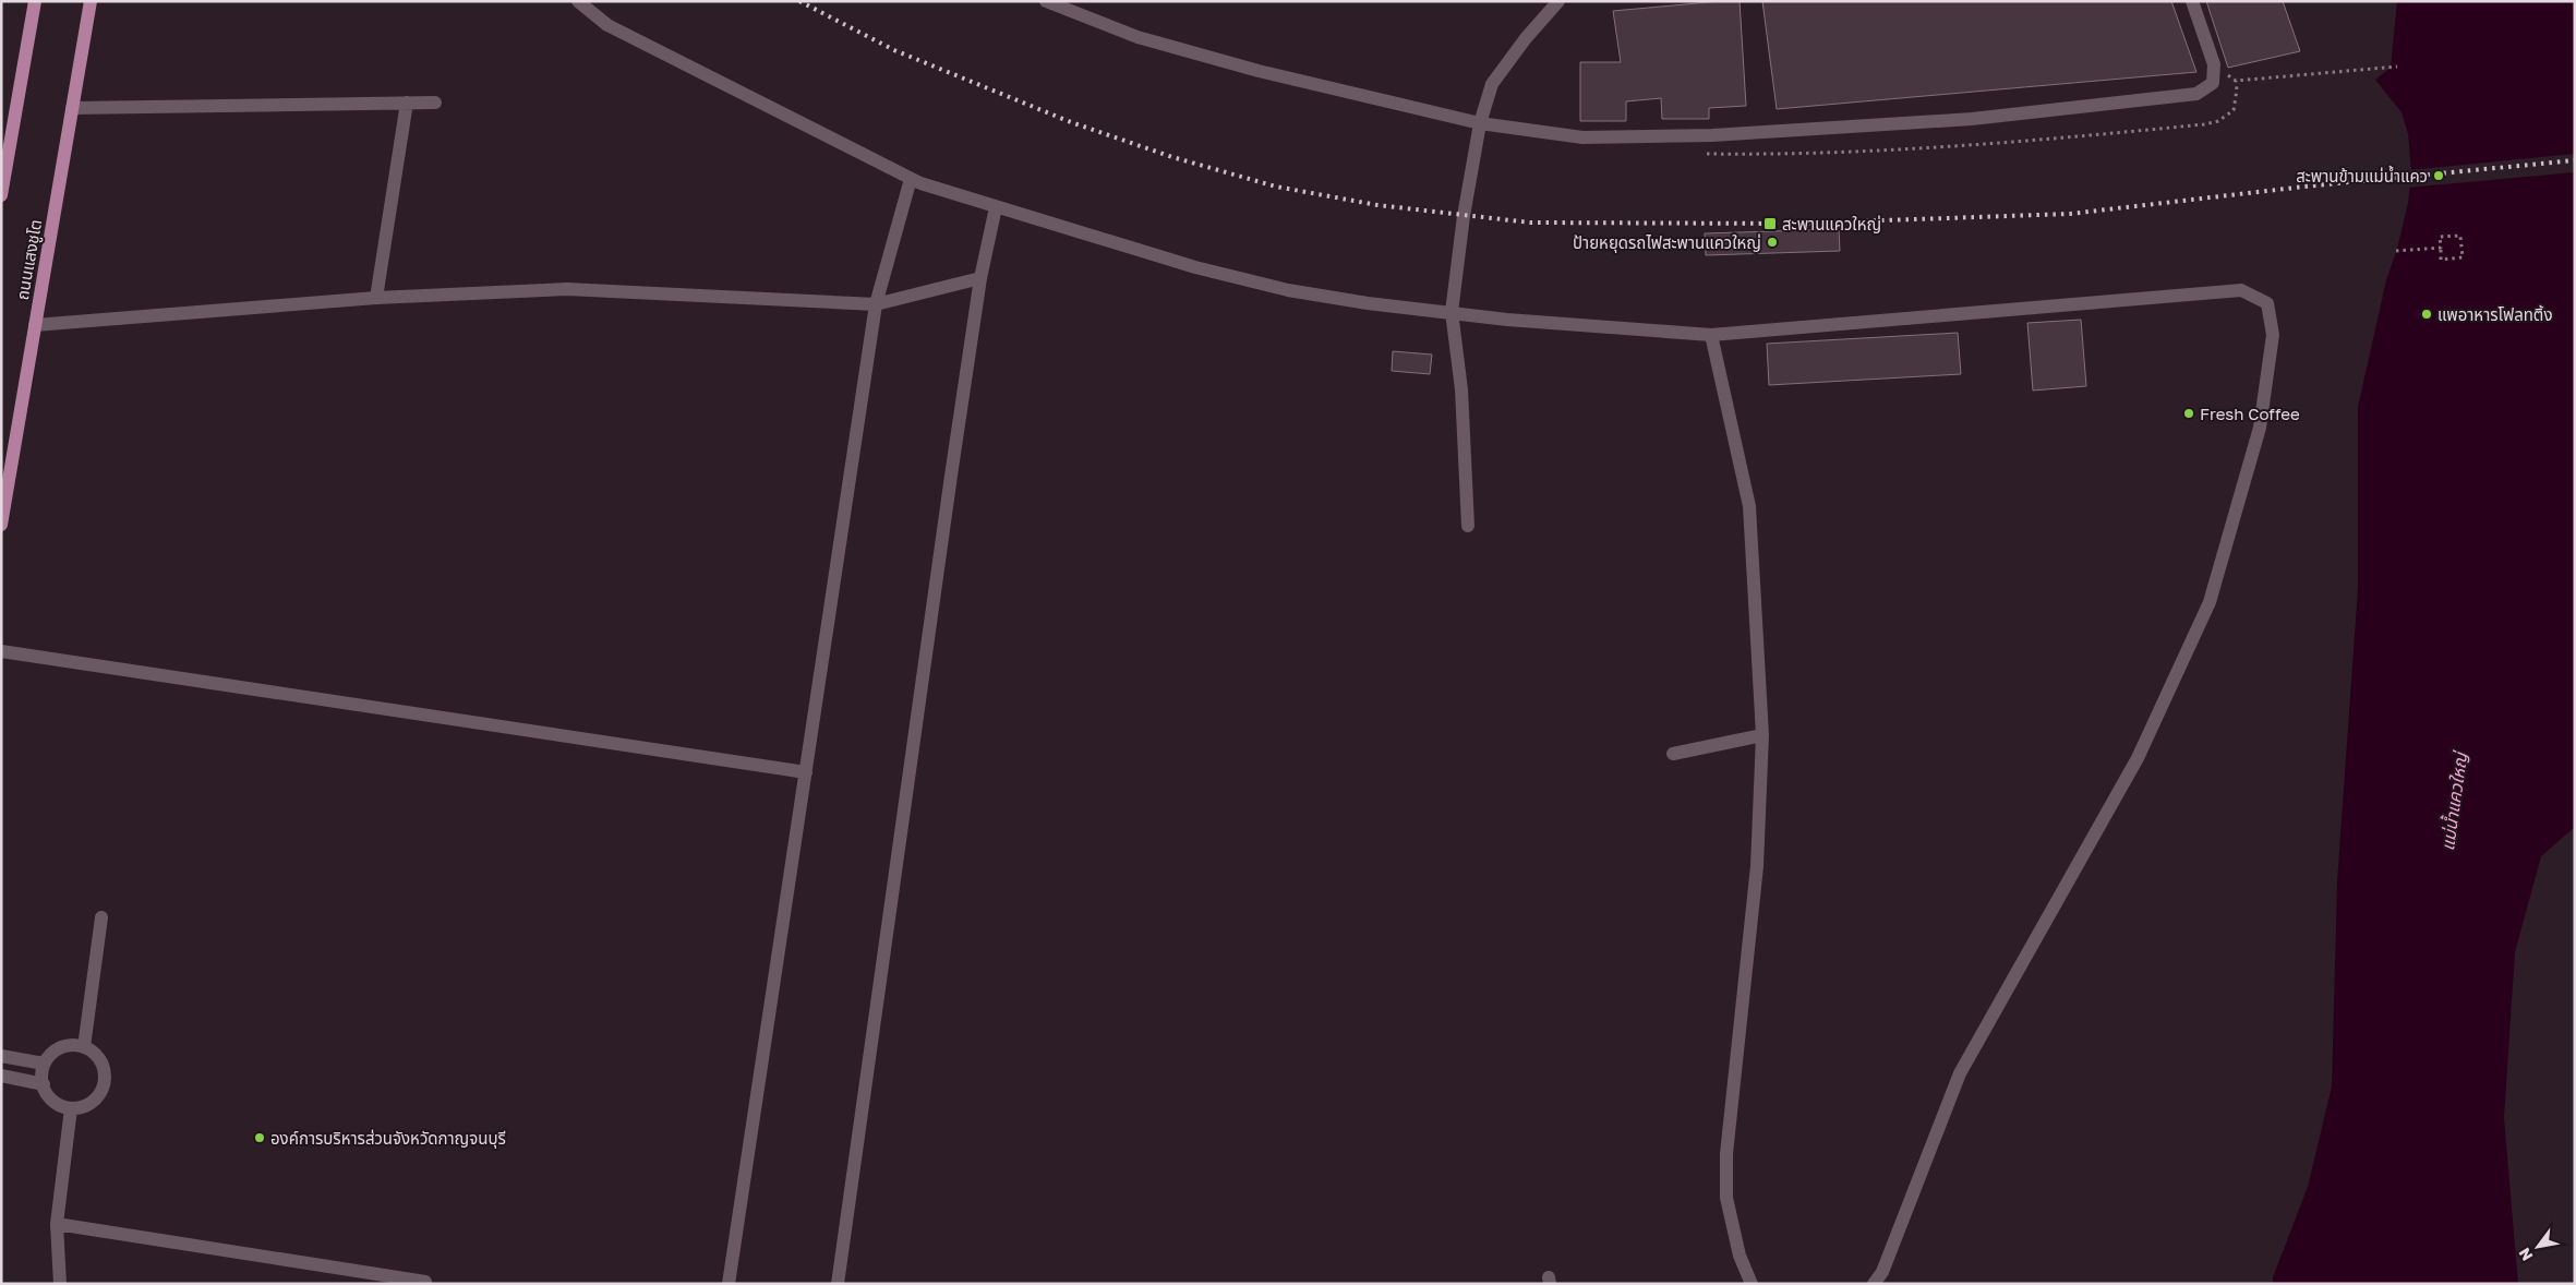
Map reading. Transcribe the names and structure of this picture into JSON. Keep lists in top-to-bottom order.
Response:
{
  "streets": {
    "main road": ["ถนนแสงชูโต"]
  },
  "water": ["แม่น้ำแควใหญ่"],
  "places": {
    "other": [
      "สะพานข้ามแม่น้ำแคว",
      "ป้ายหยุดรถไฟสะพานแควใหญ่",
      "แพอาหารโฟลทติ้ง",
      "Fresh Coffee",
      "องค์การบริหารส่วนจังหวัดกาญจนบุรี"
    ],
    "transit": ["สะพานแควใหญ่"]
  },
  "north": "bottom left"
}
